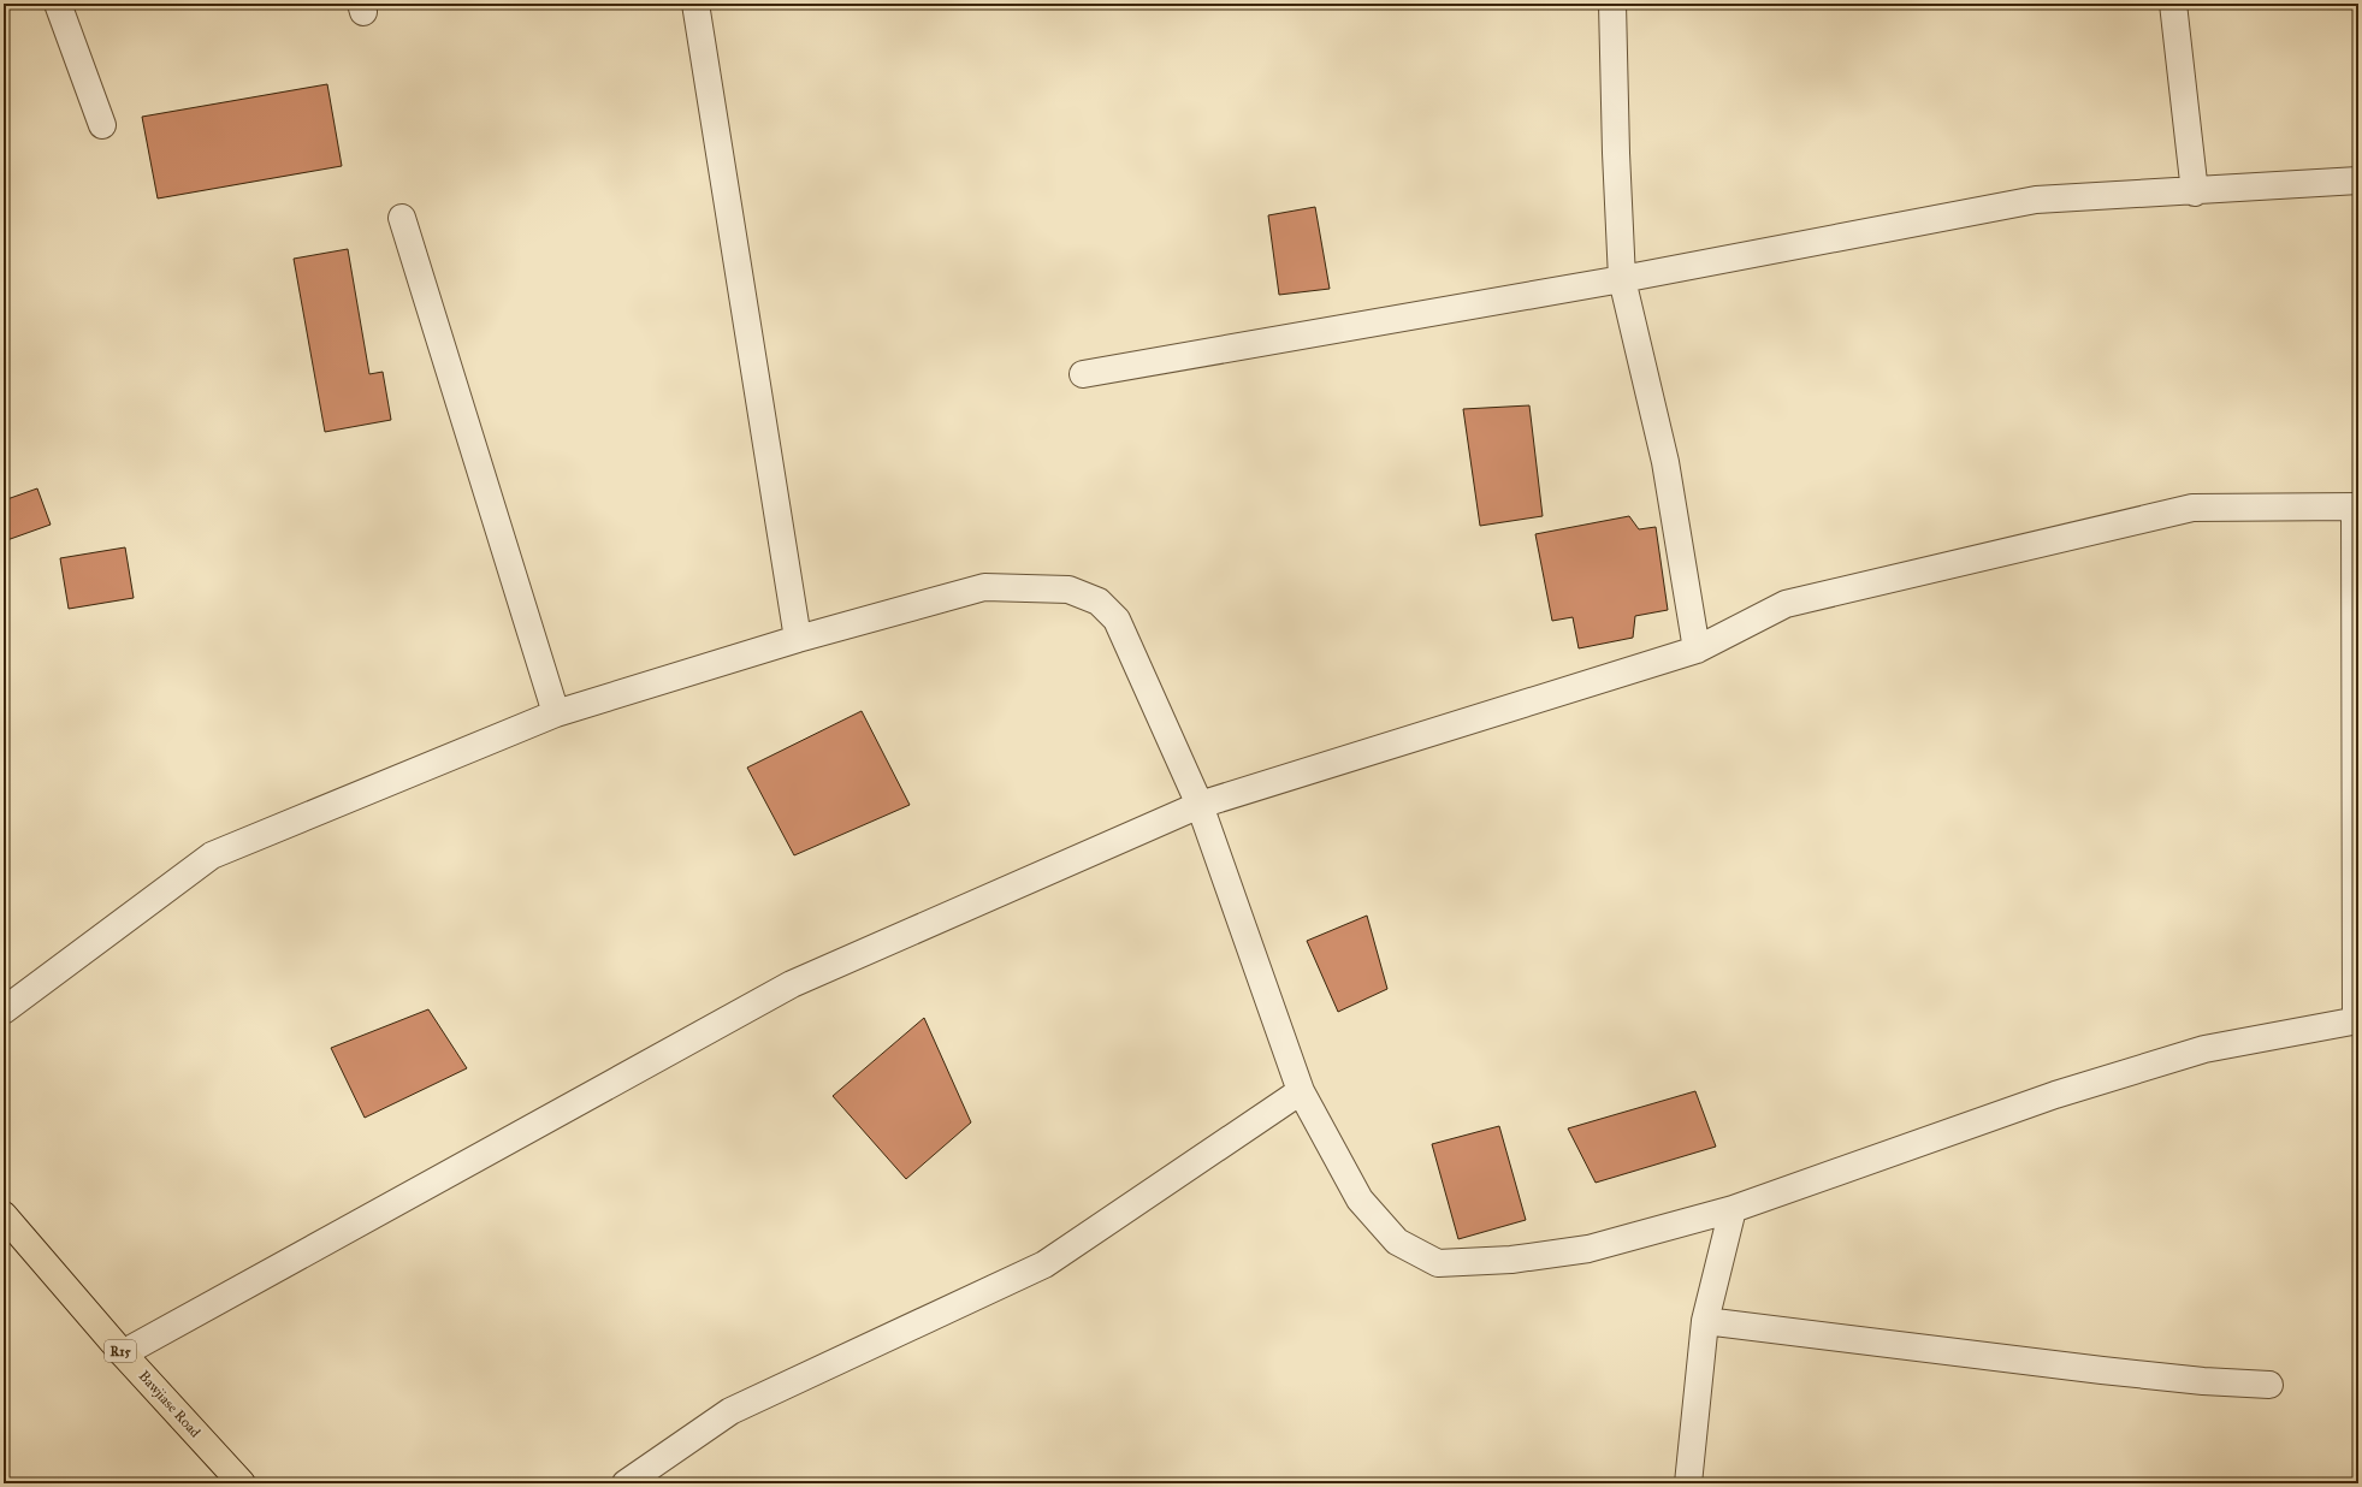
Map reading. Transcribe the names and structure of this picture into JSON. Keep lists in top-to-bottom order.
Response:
{
  "streets": {
    "main road": ["R15", "Bawjiase Road"]
  }
}
